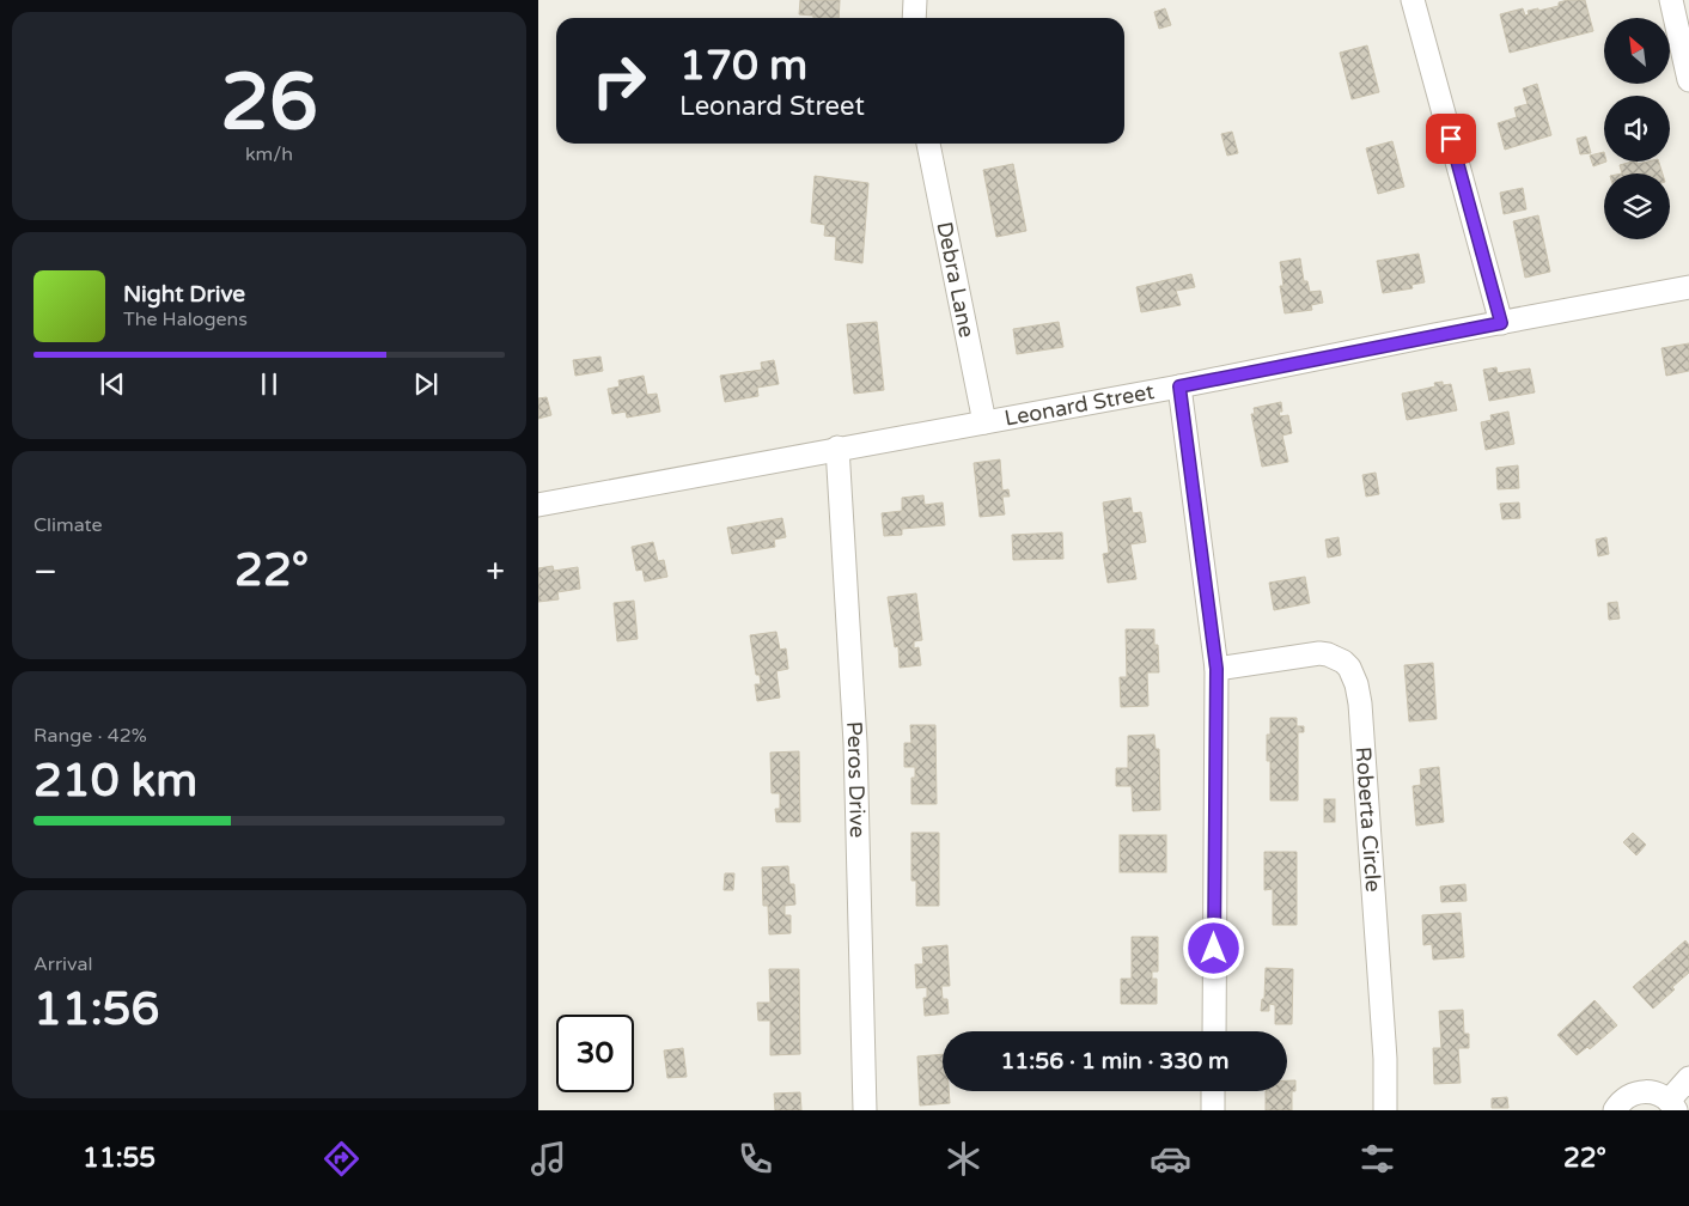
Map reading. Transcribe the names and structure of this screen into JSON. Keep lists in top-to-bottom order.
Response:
{
  "streets": {
    "street": [
      "Debra Lane",
      "Leonard Street",
      "Peros Drive",
      "Roberta Circle"
    ]
  },
  "crossings": [
    ["Debra Lane", "Leonard Street"],
    ["Leonard Street", "Peros Drive"]
  ],
  "north": "top left",
  "page": {
    "tile": [
      ["26", "km/h"],
      "Climate",
      ["Range · 42%", "210 km"],
      ["Arrival", "11:56"]
    ],
    "turn": ["170 m", "Leonard Street"],
    "song": ["Night Drive", "The Halogens"],
    "heat": ["−", "22°", "+"],
    "limit": "30",
    "trip": "11:56 · 1 min · 330 m",
    "tabs": ["11:55", "22°"]
  }
}
